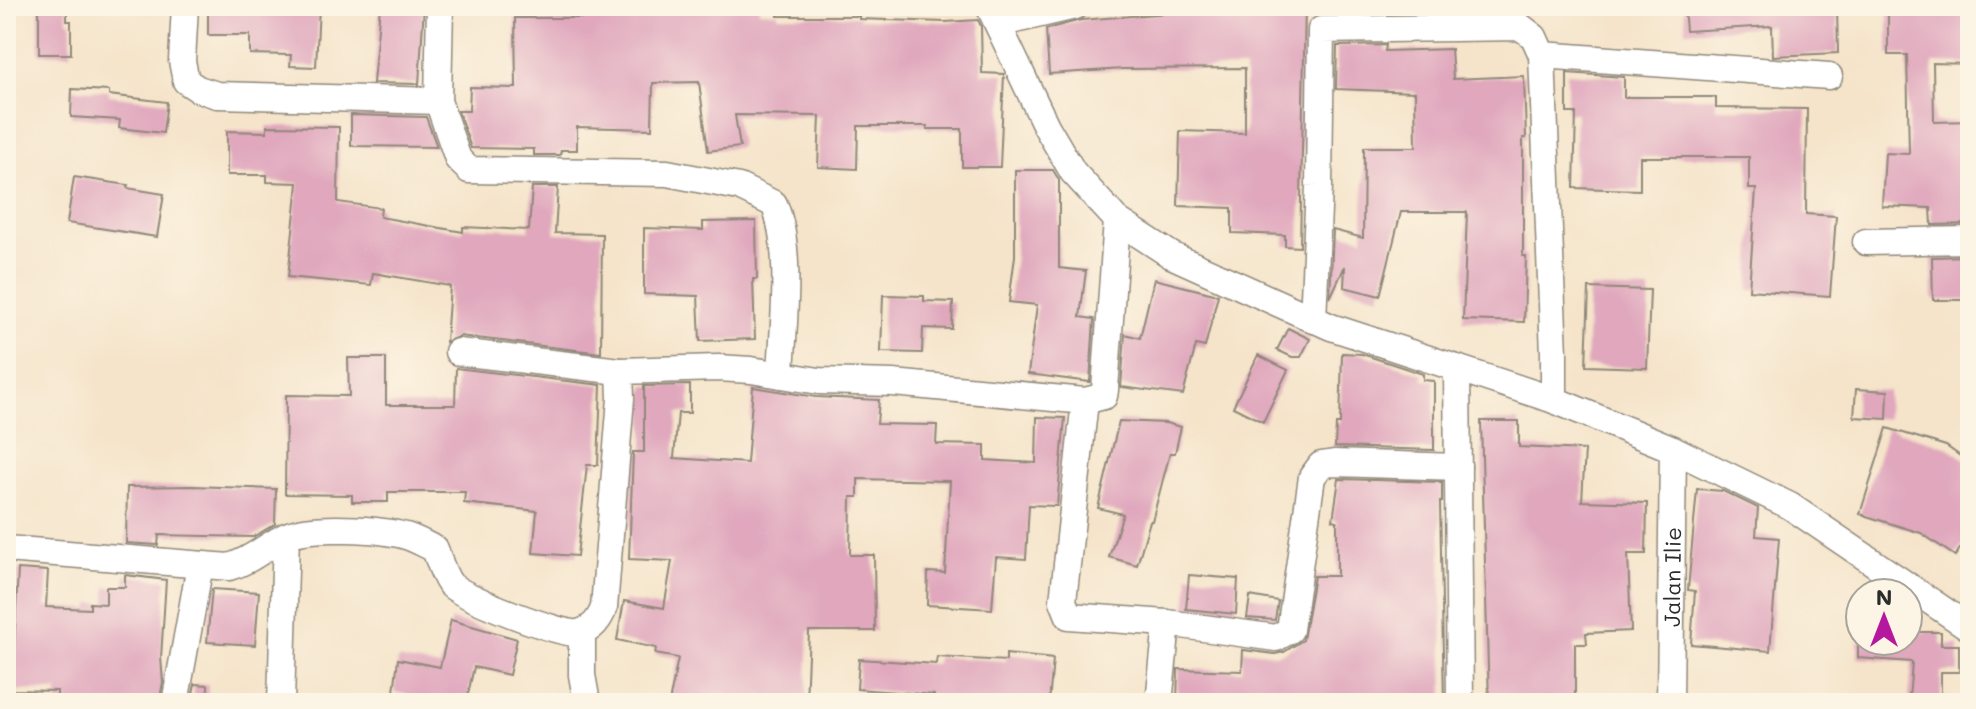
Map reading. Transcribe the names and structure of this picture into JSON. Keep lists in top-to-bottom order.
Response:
{
  "streets": {
    "street": ["Jalan Ilie"]
  },
  "north": "top"
}
